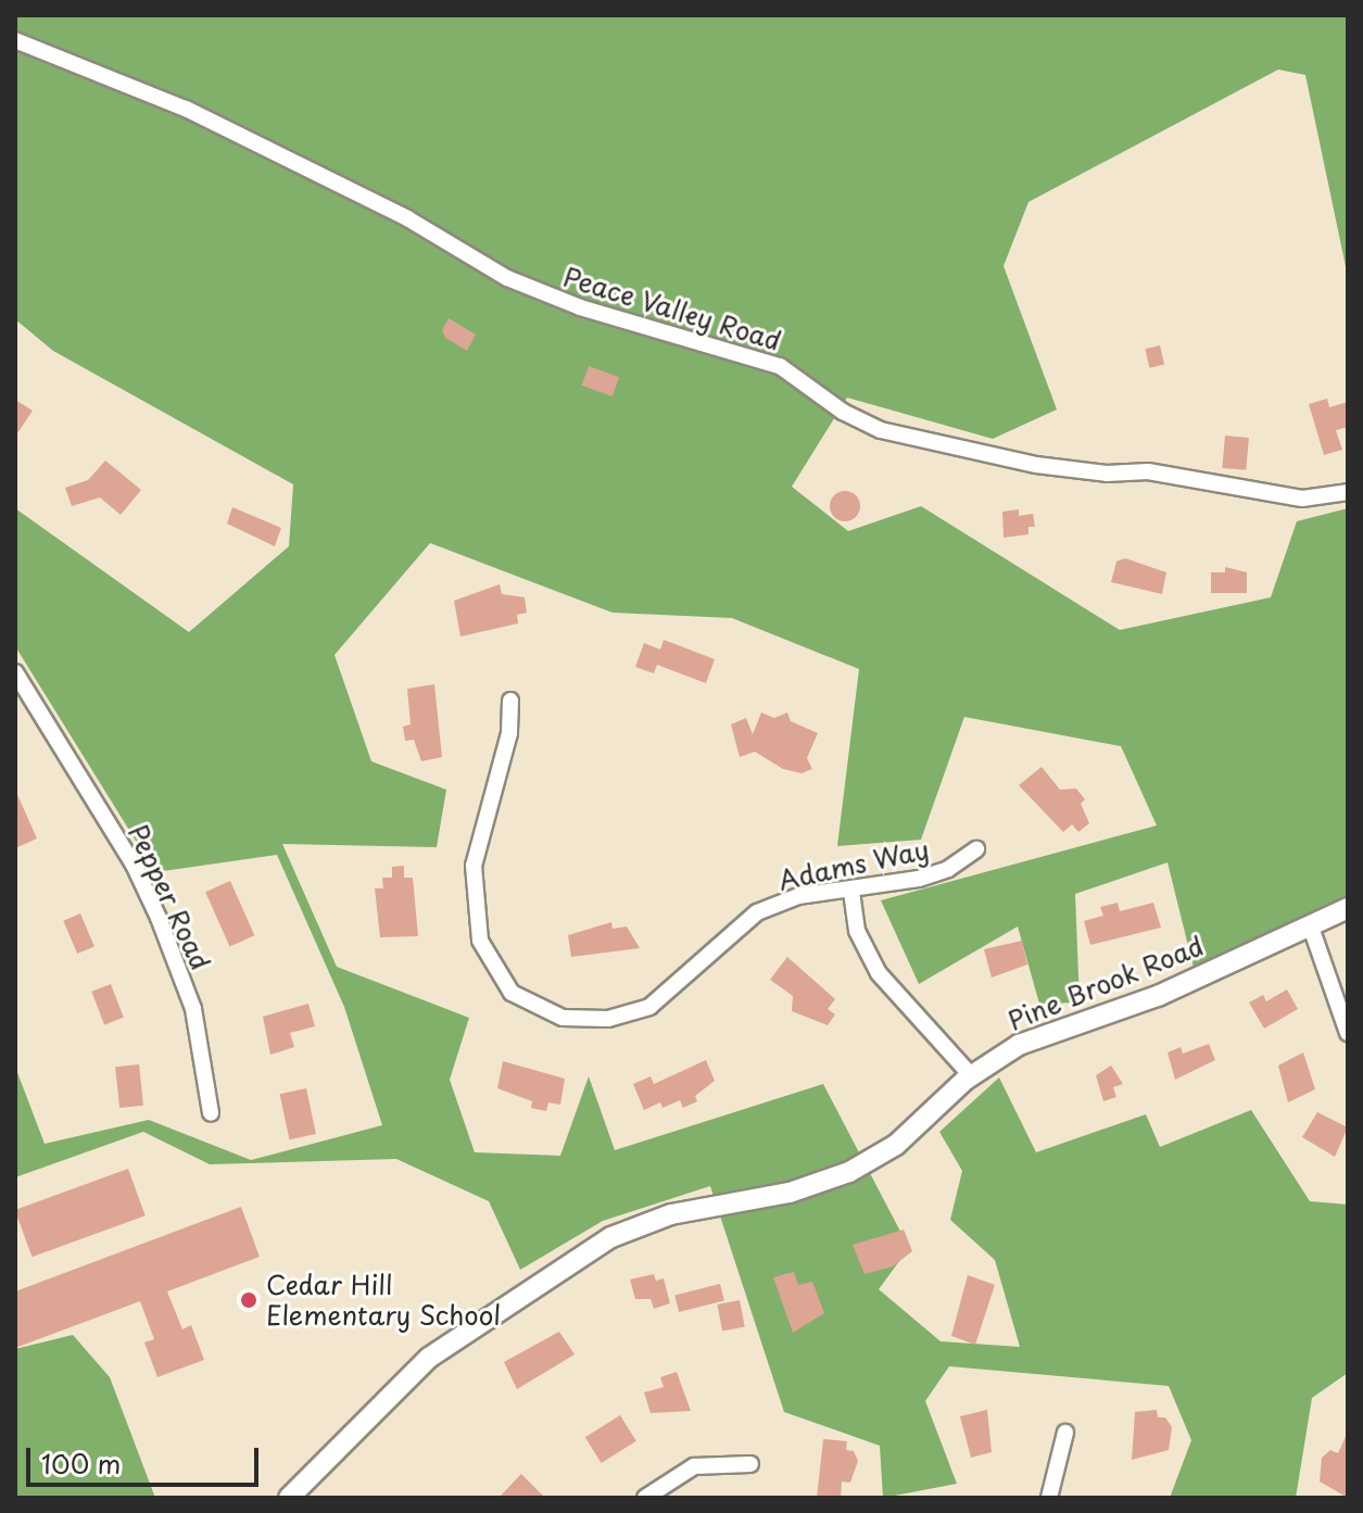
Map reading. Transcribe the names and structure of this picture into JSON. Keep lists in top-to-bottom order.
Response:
{
  "streets": {
    "street": [
      "Peace Valley Road",
      "Adams Way",
      "Pepper Road",
      "Pine Brook Road"
    ]
  },
  "places": ["Cedar Hill Elementary School"],
  "scale_bar": "100 m"
}
